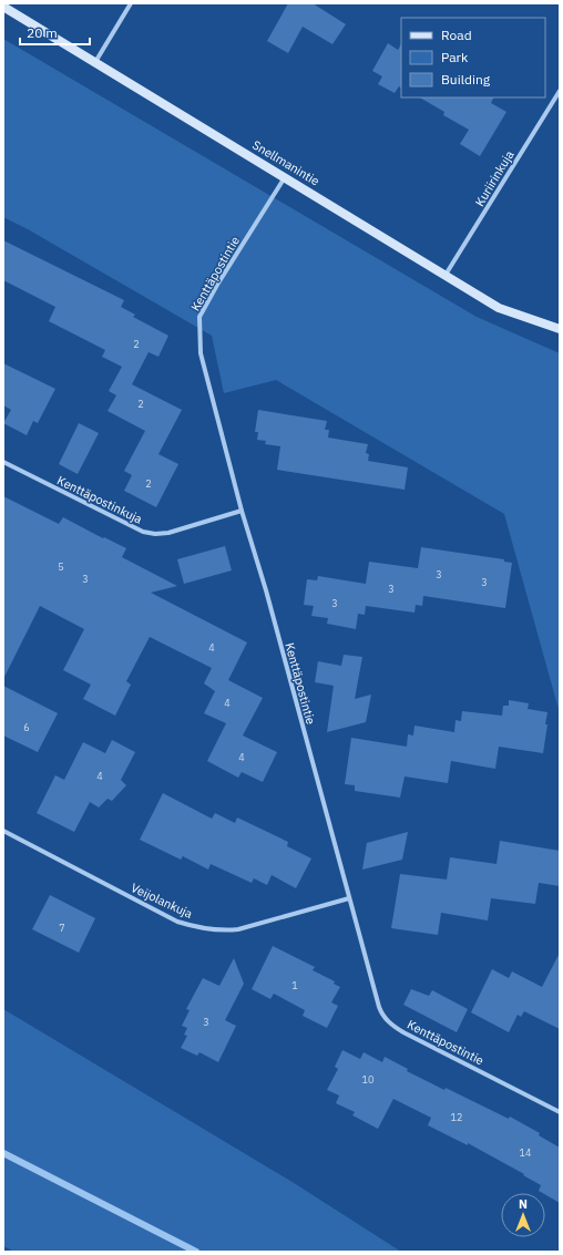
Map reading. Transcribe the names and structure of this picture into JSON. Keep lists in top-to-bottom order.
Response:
{
  "streets": {
    "street": [
      "Snellmanintie",
      "Kuriirinkuja",
      "Kenttäpostintie",
      "Kenttäpostinkuja",
      "Veijolankuja"
    ]
  },
  "crossings": [
    ["Snellmanintie", "Kuriirinkuja"],
    ["Snellmanintie", "Kenttäpostintie"],
    ["Kenttäpostintie", "Kenttäpostinkuja"],
    ["Kenttäpostintie", "Veijolankuja"]
  ],
  "house_numbers": [
    "2",
    "2",
    "2",
    "5",
    "3",
    "3",
    "3",
    "3",
    "3",
    "4",
    "4",
    "6",
    "4",
    "4",
    "7",
    "1",
    "3",
    "10",
    "12",
    "14"
  ],
  "legend": ["Road", "Park", "Building"],
  "scale_bar": "20 m",
  "north": "top"
}
